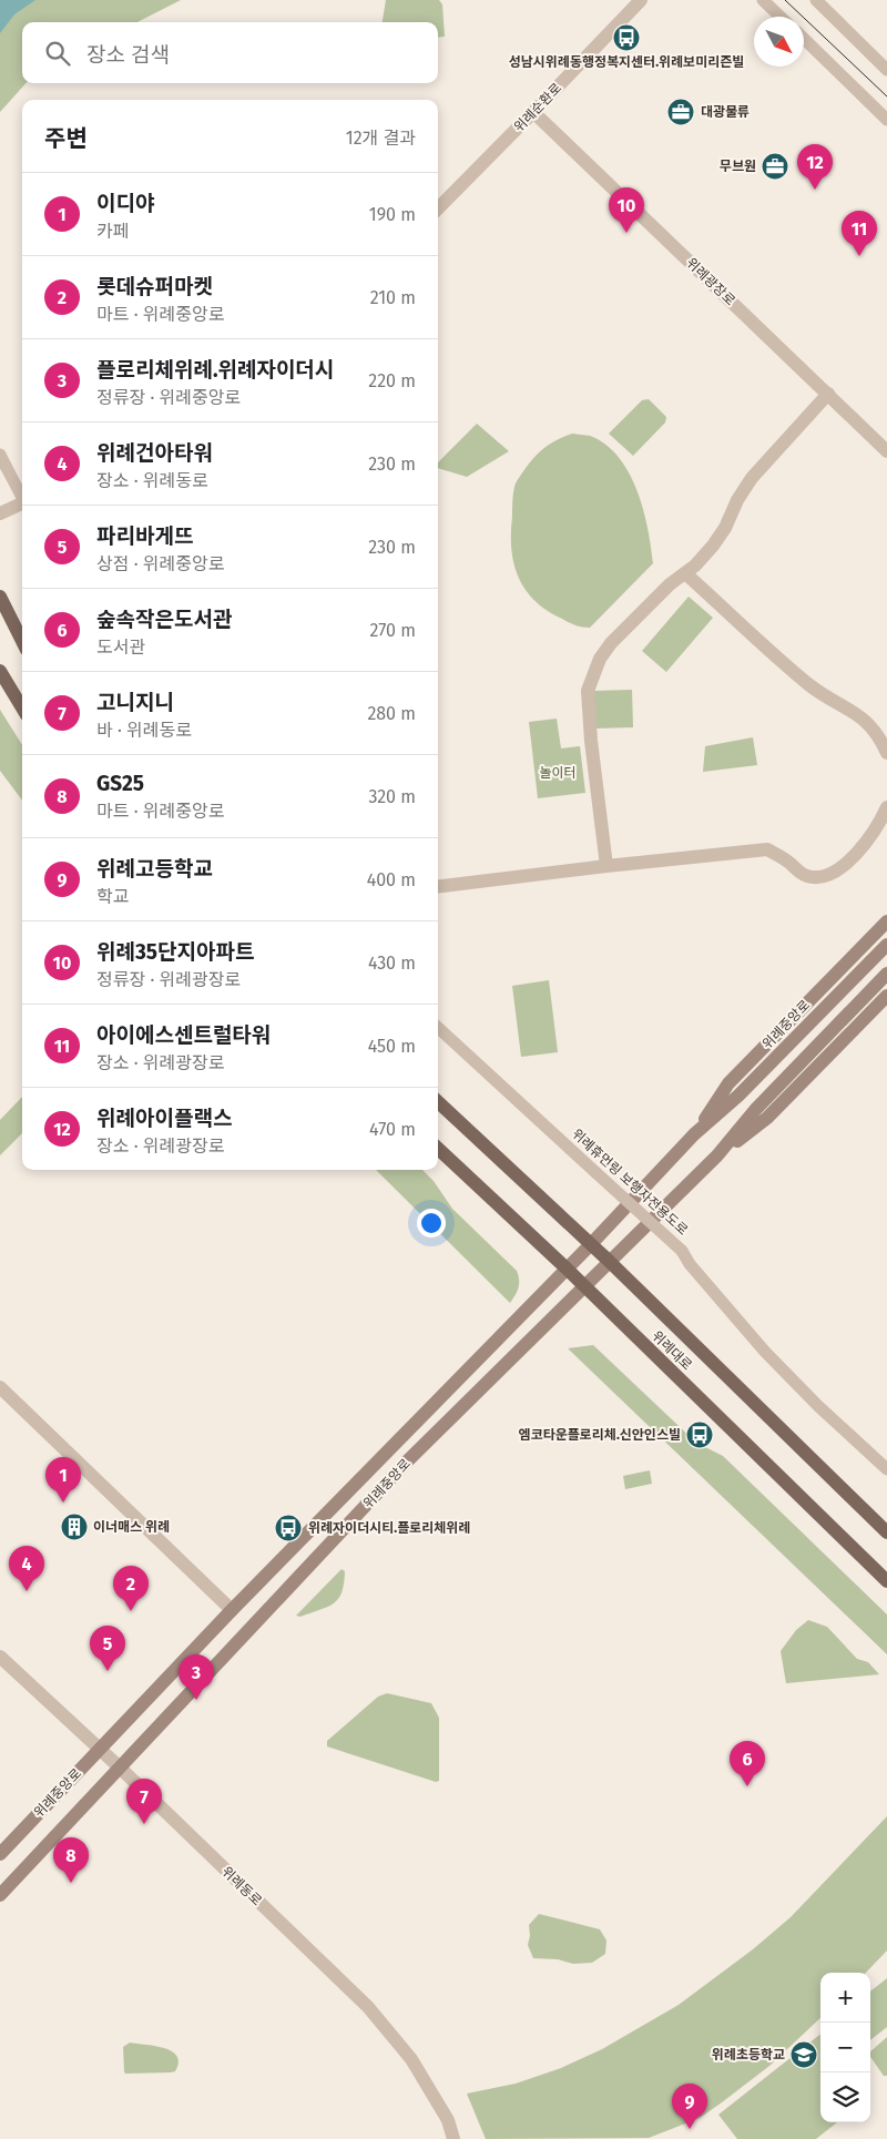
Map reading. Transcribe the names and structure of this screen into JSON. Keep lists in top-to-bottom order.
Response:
{
  "streets": {
    "main road": ["위례중앙로", "위례대로"],
    "street": [
      "위례순환로",
      "위례광장로",
      "위례휴먼링 보행자전용도로",
      "위례동로"
    ]
  },
  "crossings": [
    ["위례순환로", "위례광장로"],
    ["위례중앙로", "위례대로"],
    ["위례중앙로", "위례동로"]
  ],
  "parks": ["놀이터"],
  "places": {
    "bus stop": ["성남시위례동행정복지센터.위례보미리즌빌", "엠코타운플로리체.신안인스빌", "위례자이더시티.플로리체위례"],
    "office": ["대광물류", "무브원"],
    "building": ["이너매스 위례"],
    "school or university": ["위례초등학교"]
  },
  "north": "bottom right",
  "page": {
    "search": "장소 검색",
    "heading": ["주변", "12개 결과"],
    "pins": [
      "12",
      "10",
      "11",
      "1",
      "4",
      "2",
      "5",
      "3",
      "6",
      "7",
      "8",
      "9"
    ],
    "list": [
      {
        "mark": "1",
        "name": "이디야",
        "note": "카페",
        "value": "190 m"
      },
      {
        "mark": "2",
        "name": "롯데슈퍼마켓",
        "note": "마트 · 위례중앙로",
        "value": "210 m"
      },
      {
        "mark": "3",
        "name": "플로리체위례.위례자이더시",
        "note": "정류장 · 위례중앙로",
        "value": "220 m"
      },
      {
        "mark": "4",
        "name": "위례건아타워",
        "note": "장소 · 위례동로",
        "value": "230 m"
      },
      {
        "mark": "5",
        "name": "파리바게뜨",
        "note": "상점 · 위례중앙로",
        "value": "230 m"
      },
      {
        "mark": "6",
        "name": "숲속작은도서관",
        "note": "도서관",
        "value": "270 m"
      },
      {
        "mark": "7",
        "name": "고니지니",
        "note": "바 · 위례동로",
        "value": "280 m"
      },
      {
        "mark": "8",
        "name": "GS25",
        "note": "마트 · 위례중앙로",
        "value": "320 m"
      },
      {
        "mark": "9",
        "name": "위례고등학교",
        "note": "학교",
        "value": "400 m"
      },
      {
        "mark": "10",
        "name": "위례35단지아파트",
        "note": "정류장 · 위례광장로",
        "value": "430 m"
      },
      {
        "mark": "11",
        "name": "아이에스센트럴타워",
        "note": "장소 · 위례광장로",
        "value": "450 m"
      },
      {
        "mark": "12",
        "name": "위례아이플랙스",
        "note": "장소 · 위례광장로",
        "value": "470 m"
      }
    ],
    "map_buttons": ["+", "−"]
  }
}
